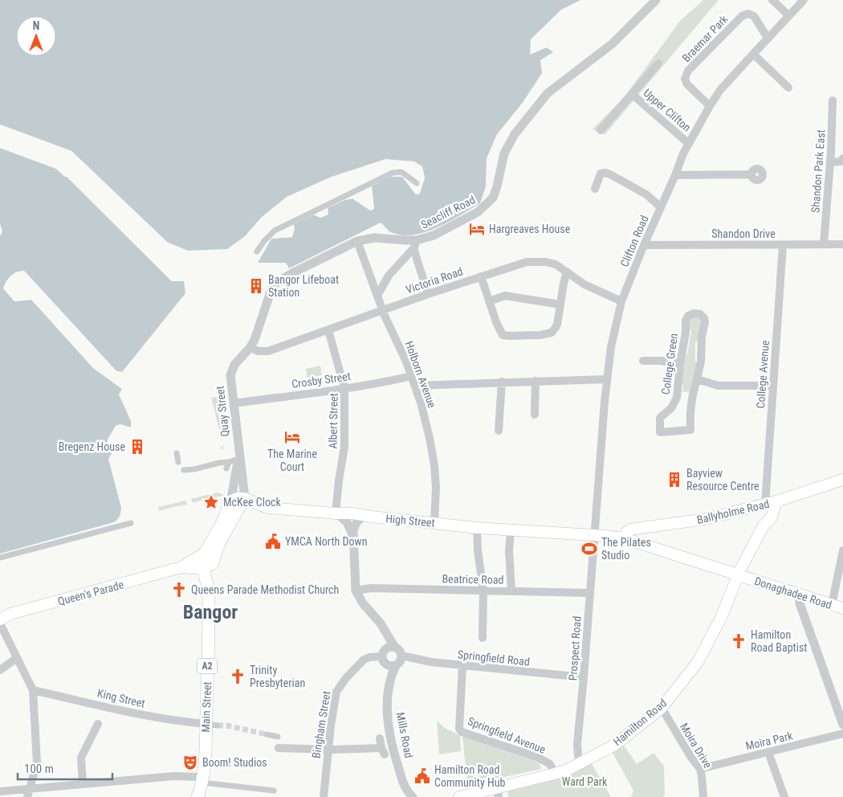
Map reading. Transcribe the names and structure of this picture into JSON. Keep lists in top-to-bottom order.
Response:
{
  "streets": {
    "main road": [
      "Ballyholme Road",
      "High Street",
      "Queen's Parade",
      "Donaghadee Road",
      "A2",
      "Main Street",
      "Hamilton Road"
    ],
    "street": [
      "Braemar Park",
      "Upper Clifton",
      "Shandon Park East",
      "Seacliff Road",
      "Shandon Drive",
      "Clifton Road",
      "Victoria Road",
      "College Green",
      "Holborn Avenue",
      "College Avenue",
      "Crosby Street",
      "Quay Street",
      "Albert Street",
      "Beatrice Road",
      "Prospect Road",
      "Springfield Road",
      "King Street",
      "Bingham Street",
      "Mills Road",
      "Springfield Avenue",
      "Moira Park",
      "Moira Drive"
    ]
  },
  "crossings": [
    ["Braemar Park", "Clifton Road"],
    ["Upper Clifton", "Clifton Road"],
    ["Shandon Park East", "Shandon Drive"],
    ["Seacliff Road", "Victoria Road"],
    ["Seacliff Road", "Holborn Avenue"],
    ["Seacliff Road", "Quay Street"],
    ["Shandon Drive", "Clifton Road"],
    ["Shandon Drive", "College Avenue"],
    ["Clifton Road", "Victoria Road"],
    ["Clifton Road", "High Street"],
    ["Clifton Road", "Donaghadee Road"],
    ["Clifton Road", "Prospect Road"],
    ["Victoria Road", "Holborn Avenue"],
    ["Victoria Road", "Quay Street"],
    ["Victoria Road", "Albert Street"],
    ["Holborn Avenue", "Crosby Street"],
    ["Holborn Avenue", "High Street"],
    ["College Avenue", "Ballyholme Road"],
    ["College Avenue", "Hamilton Road"],
    ["Crosby Street", "Quay Street"],
    ["Crosby Street", "Albert Street"],
    ["Albert Street", "High Street"],
    ["Ballyholme Road", "Donaghadee Road"],
    ["Ballyholme Road", "Hamilton Road"],
    ["High Street", "Donaghadee Road"],
    ["High Street", "Prospect Road"],
    ["Beatrice Road", "Prospect Road"],
    ["Donaghadee Road", "Prospect Road"],
    ["Donaghadee Road", "Hamilton Road"],
    ["Prospect Road", "Springfield Road"],
    ["Prospect Road", "Hamilton Road"],
    ["Springfield Road", "Bingham Street"],
    ["Springfield Road", "Mills Road"],
    ["Springfield Road", "Springfield Avenue"],
    ["King Street", "Main Street"],
    ["Hamilton Road", "Springfield Avenue"],
    ["Hamilton Road", "Moira Drive"],
    ["Bingham Street", "Mills Road"],
    ["Moira Park", "Moira Drive"]
  ],
  "districts": ["Bangor"],
  "parks": ["Ward Park"],
  "places": {
    "hotel": ["Hargreaves House", "The Marine Court"],
    "building": ["Bangor Lifeboat Station", "Bregenz House", "Bayview Resource Centre"],
    "place": ["McKee Clock"],
    "public building": ["YMCA North Down", "Hamilton Road Community Hub"],
    "sports": ["The Pilates Studio"],
    "church": ["Queens Parade Methodist Church", "Hamilton Road Baptist", "Trinity Presbyterian"],
    "theatre": ["Boom! Studios"]
  },
  "scale_bar": "100 m",
  "north": "top"
}
